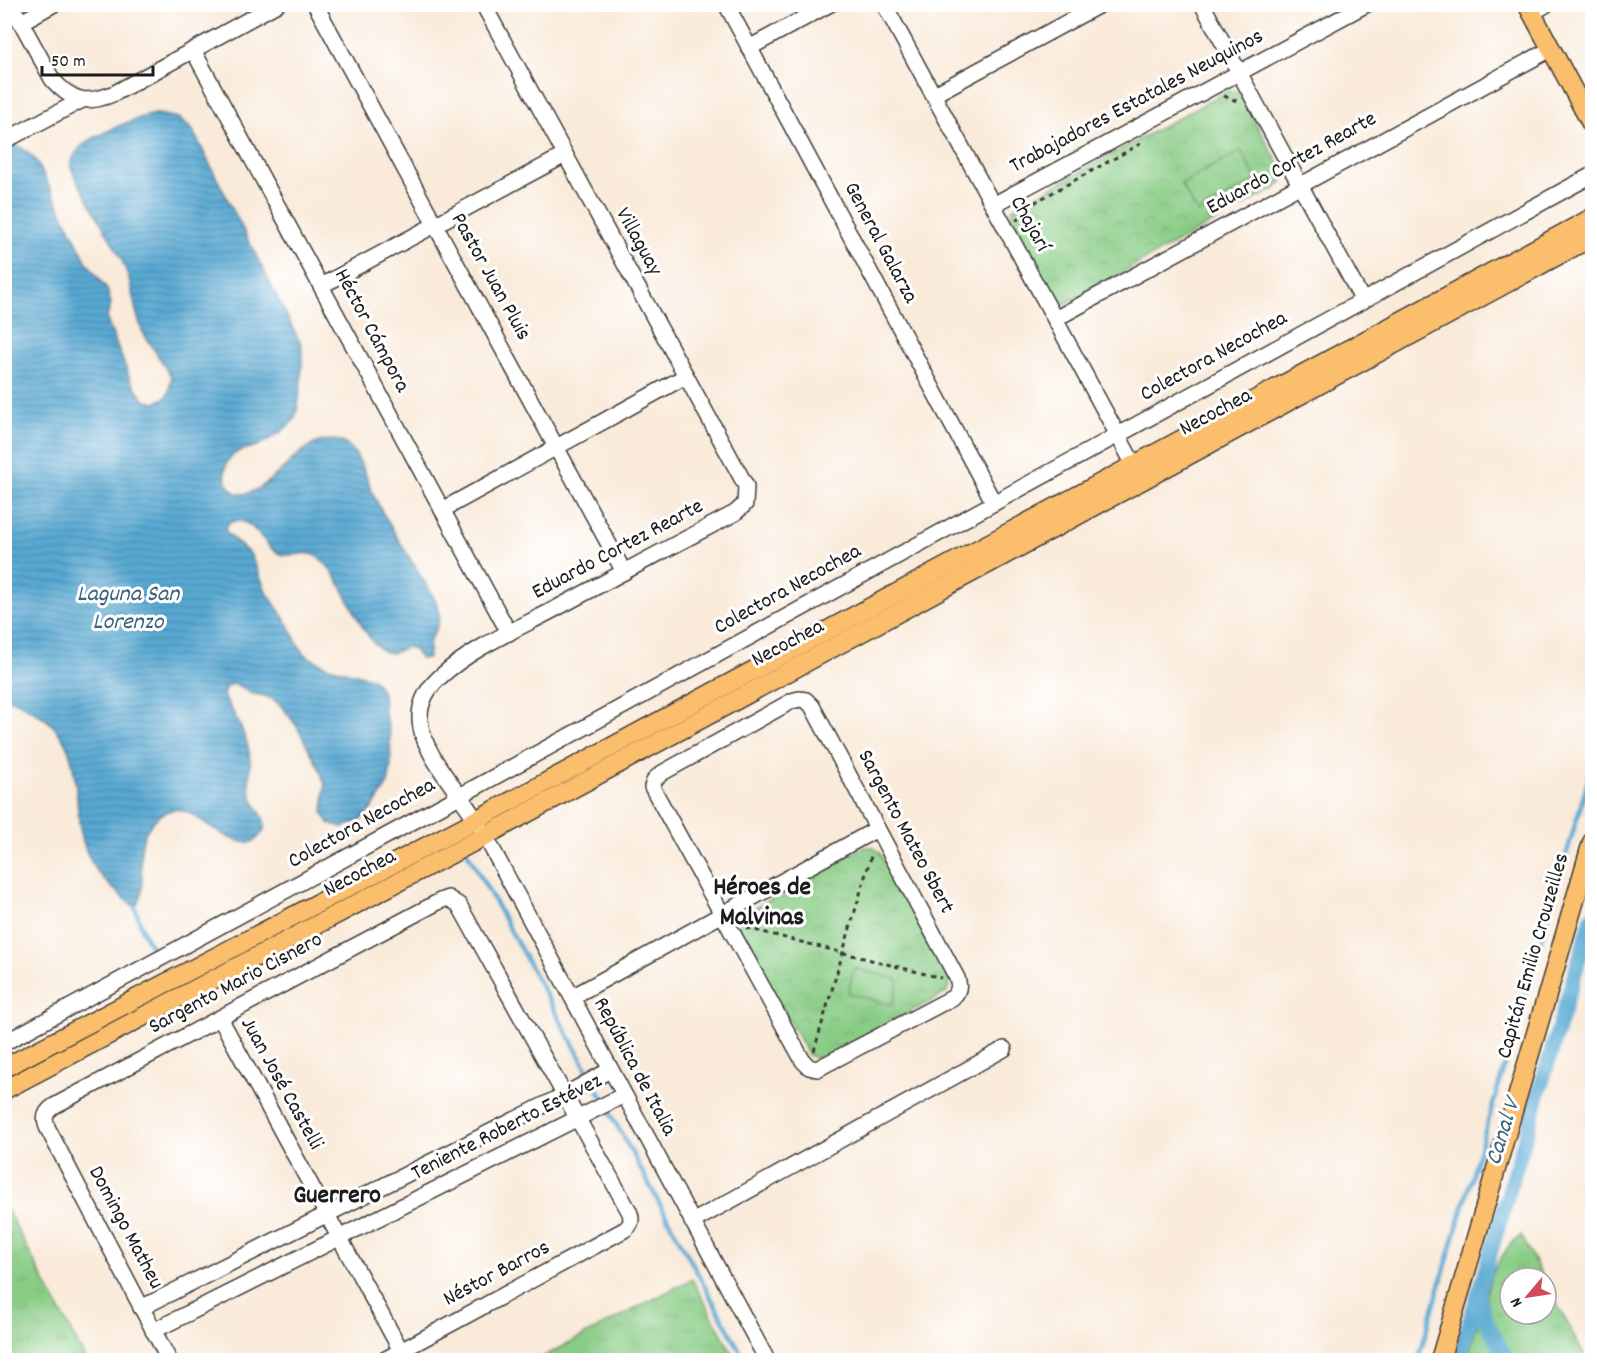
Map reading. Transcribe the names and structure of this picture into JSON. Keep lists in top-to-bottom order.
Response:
{
  "streets": {
    "main road": ["Necochea", "Capitán Emilio Crouzeilles"],
    "street": [
      "Trabajadores Estatales Neuquinos",
      "Eduardo Cortez Rearte",
      "Chajarí",
      "Villaguay",
      "General Galarza",
      "Pastor Juan Pluis",
      "Héctor Cámpora",
      "Colectora Necochea",
      "Sargento Mateo Sbert",
      "Sargento Mario Cisnero",
      "República de Italia",
      "Juan José Castelli",
      "Teniente Roberto Estévez",
      "Domingo Matheu",
      "Néstor Barros"
    ]
  },
  "crossings": [
    ["Trabajadores Estatales Neuquinos", "Chajarí"],
    ["Eduardo Cortez Rearte", "Chajarí"],
    ["Eduardo Cortez Rearte", "Villaguay"],
    ["Eduardo Cortez Rearte", "Pastor Juan Pluis"],
    ["Eduardo Cortez Rearte", "Héctor Cámpora"],
    ["Eduardo Cortez Rearte", "Colectora Necochea"],
    ["Eduardo Cortez Rearte", "República de Italia"],
    ["Chajarí", "Colectora Necochea"],
    ["Chajarí", "Necochea"],
    ["General Galarza", "Colectora Necochea"],
    ["Colectora Necochea", "República de Italia"],
    ["Necochea", "República de Italia"],
    ["Sargento Mario Cisnero", "Juan José Castelli"],
    ["Sargento Mario Cisnero", "Teniente Roberto Estévez"],
    ["Sargento Mario Cisnero", "Domingo Matheu"],
    ["República de Italia", "Teniente Roberto Estévez"],
    ["Juan José Castelli", "Teniente Roberto Estévez"],
    ["Juan José Castelli", "Néstor Barros"],
    ["Teniente Roberto Estévez", "Domingo Matheu"],
    ["Teniente Roberto Estévez", "Néstor Barros"]
  ],
  "districts": ["Héroes de Malvinas", "Guerrero"],
  "water": ["Laguna San Lorenzo", "Canal V"],
  "scale_bar": "50 m",
  "north": "bottom left"
}
